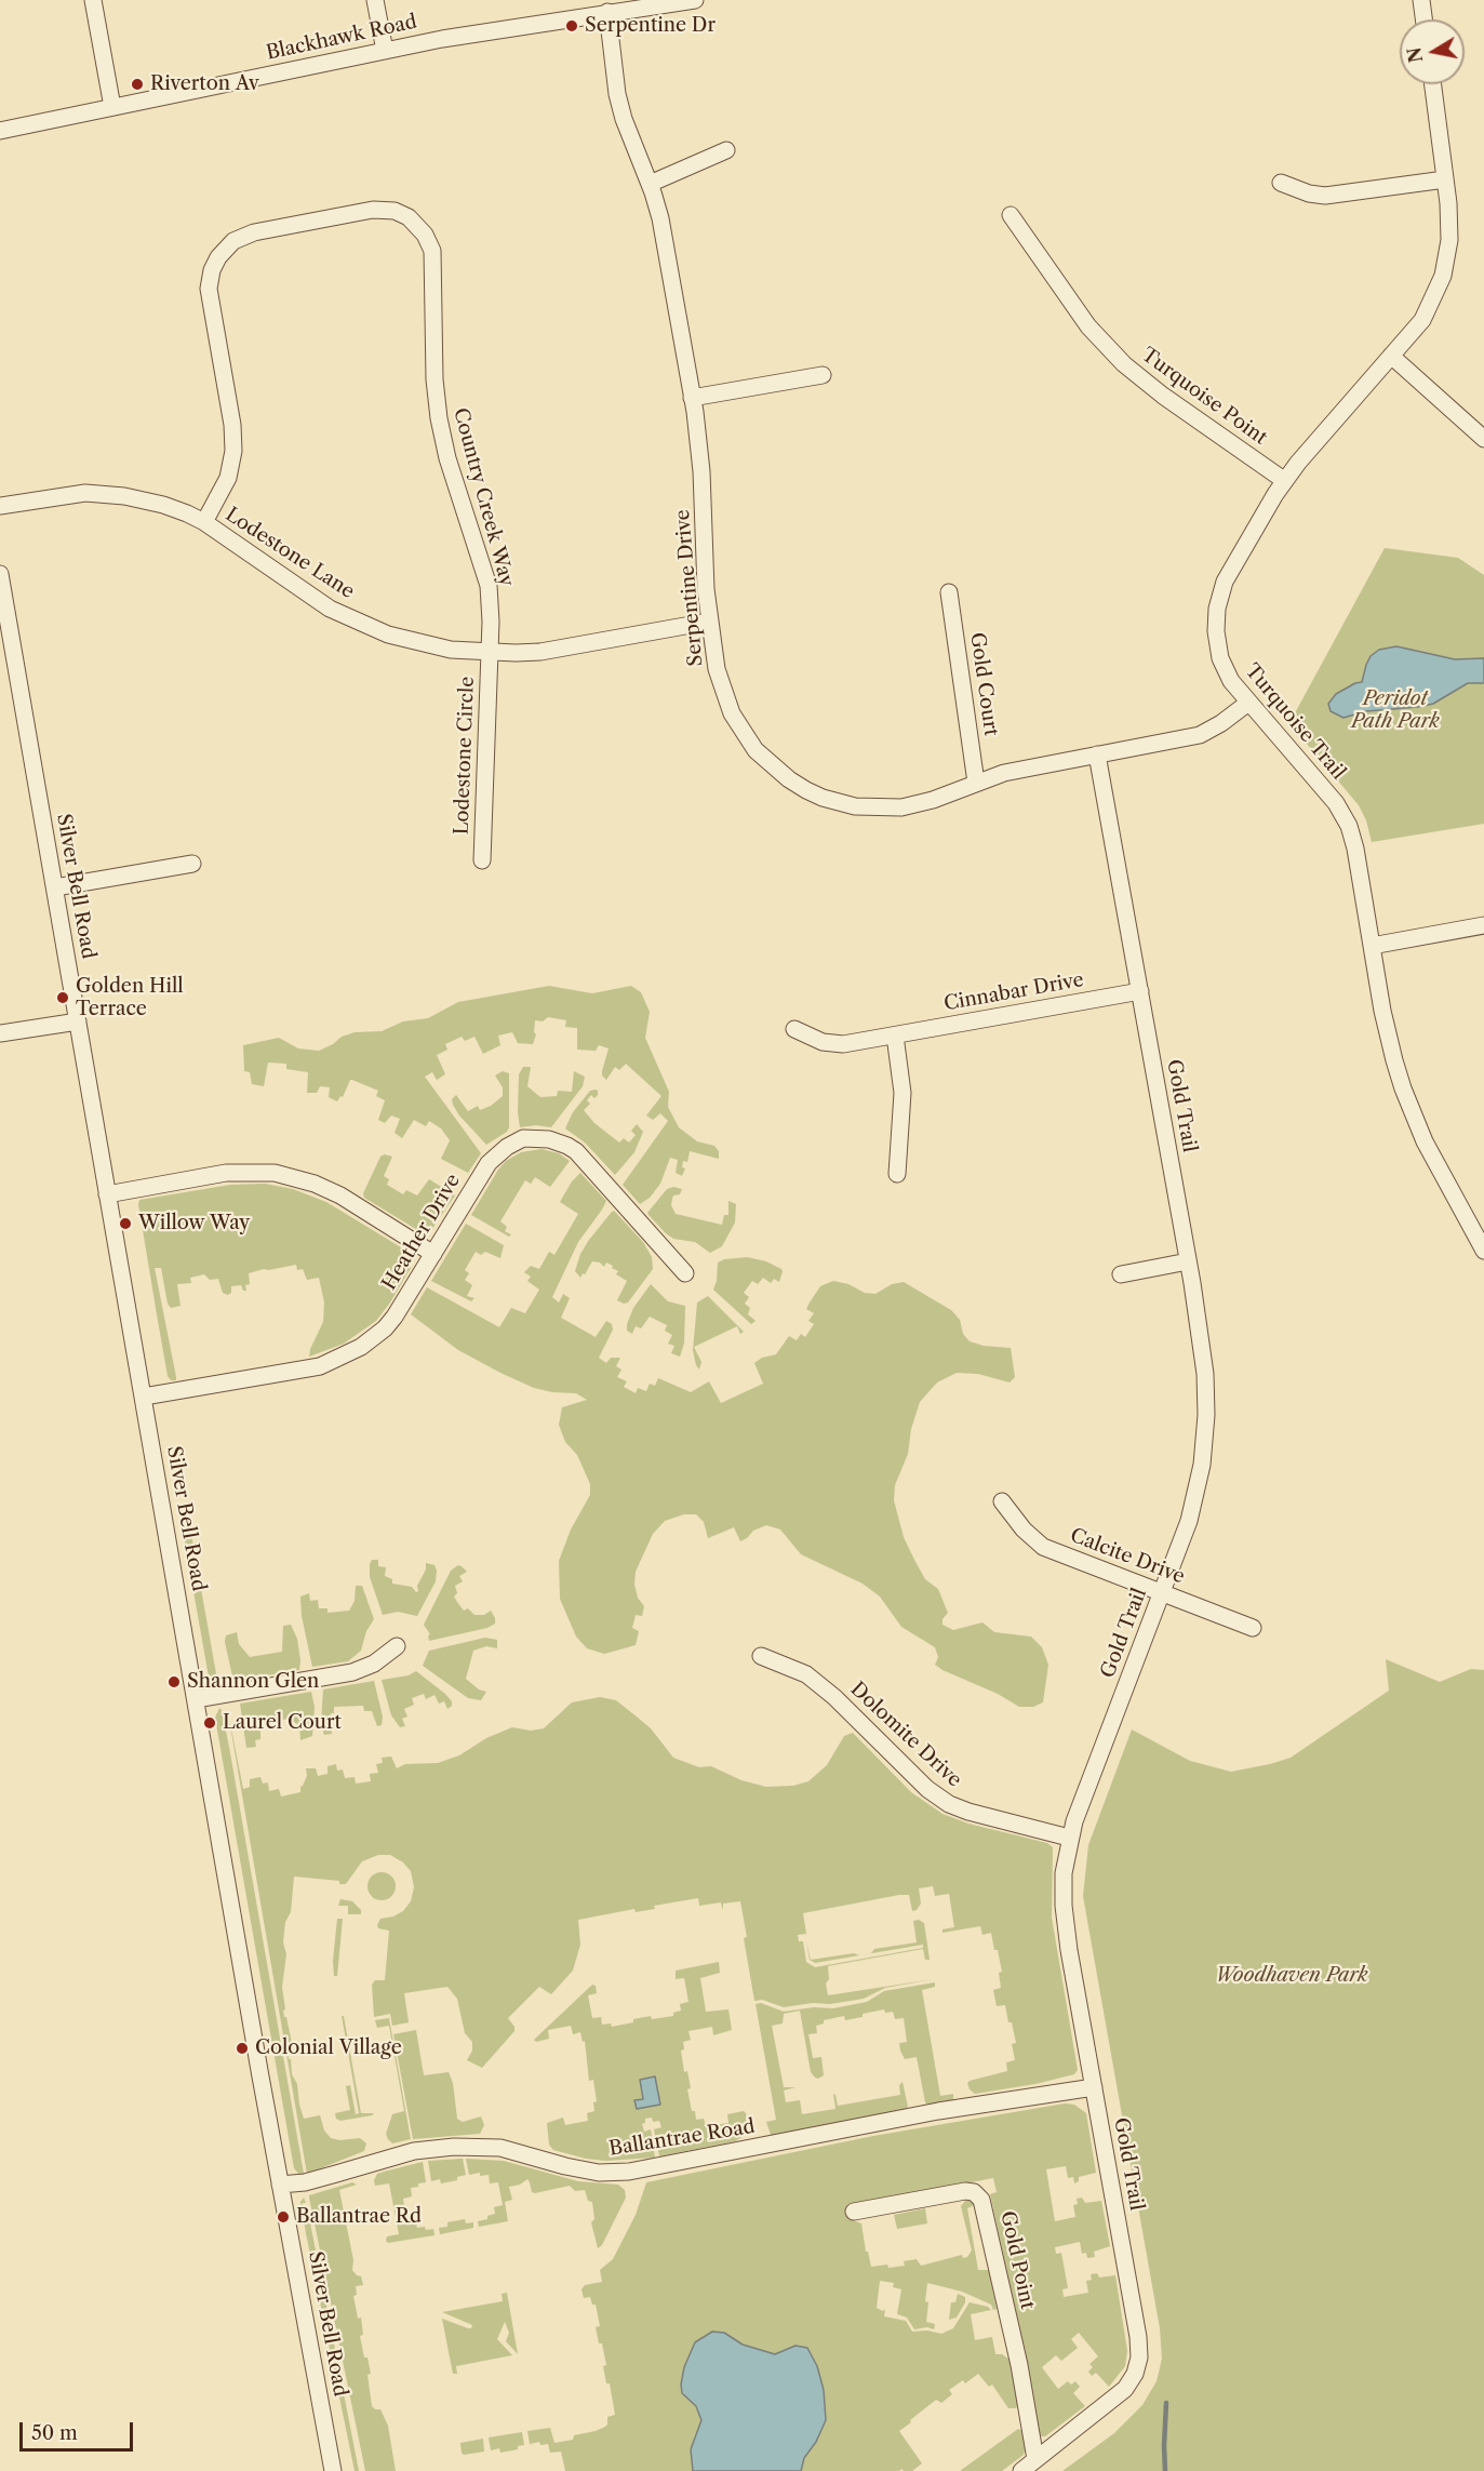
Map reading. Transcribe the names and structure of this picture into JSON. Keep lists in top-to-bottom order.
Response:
{
  "streets": {
    "street": [
      "Blackhawk Road",
      "Turquoise Point",
      "Country Creek Way",
      "Lodestone Lane",
      "Serpentine Drive",
      "Gold Court",
      "Turquoise Trail",
      "Lodestone Circle",
      "Silver Bell Road",
      "Cinnabar Drive",
      "Gold Trail",
      "Heather Drive",
      "Calcite Drive",
      "Dolomite Drive",
      "Ballantrae Road",
      "Gold Point"
    ]
  },
  "crossings": [
    ["Blackhawk Road", "Serpentine Drive"],
    ["Turquoise Point", "Turquoise Trail"],
    ["Country Creek Way", "Lodestone Lane"],
    ["Country Creek Way", "Lodestone Circle"],
    ["Lodestone Lane", "Serpentine Drive"],
    ["Lodestone Lane", "Lodestone Circle"],
    ["Serpentine Drive", "Gold Court"],
    ["Serpentine Drive", "Turquoise Trail"],
    ["Serpentine Drive", "Gold Trail"],
    ["Silver Bell Road", "Heather Drive"],
    ["Silver Bell Road", "Ballantrae Road"],
    ["Cinnabar Drive", "Gold Trail"],
    ["Gold Trail", "Calcite Drive"],
    ["Gold Trail", "Dolomite Drive"],
    ["Gold Trail", "Ballantrae Road"],
    ["Gold Trail", "Gold Point"]
  ],
  "parks": ["Peridot Path Park", "Woodhaven Park"],
  "places": [
    "Serpentine Dr",
    "Riverton Av",
    "Golden Hill Terrace",
    "Willow Way",
    "Shannon Glen",
    "Laurel Court",
    "Colonial Village",
    "Ballantrae Rd"
  ],
  "scale_bar": "50 m",
  "north": "left"
}
